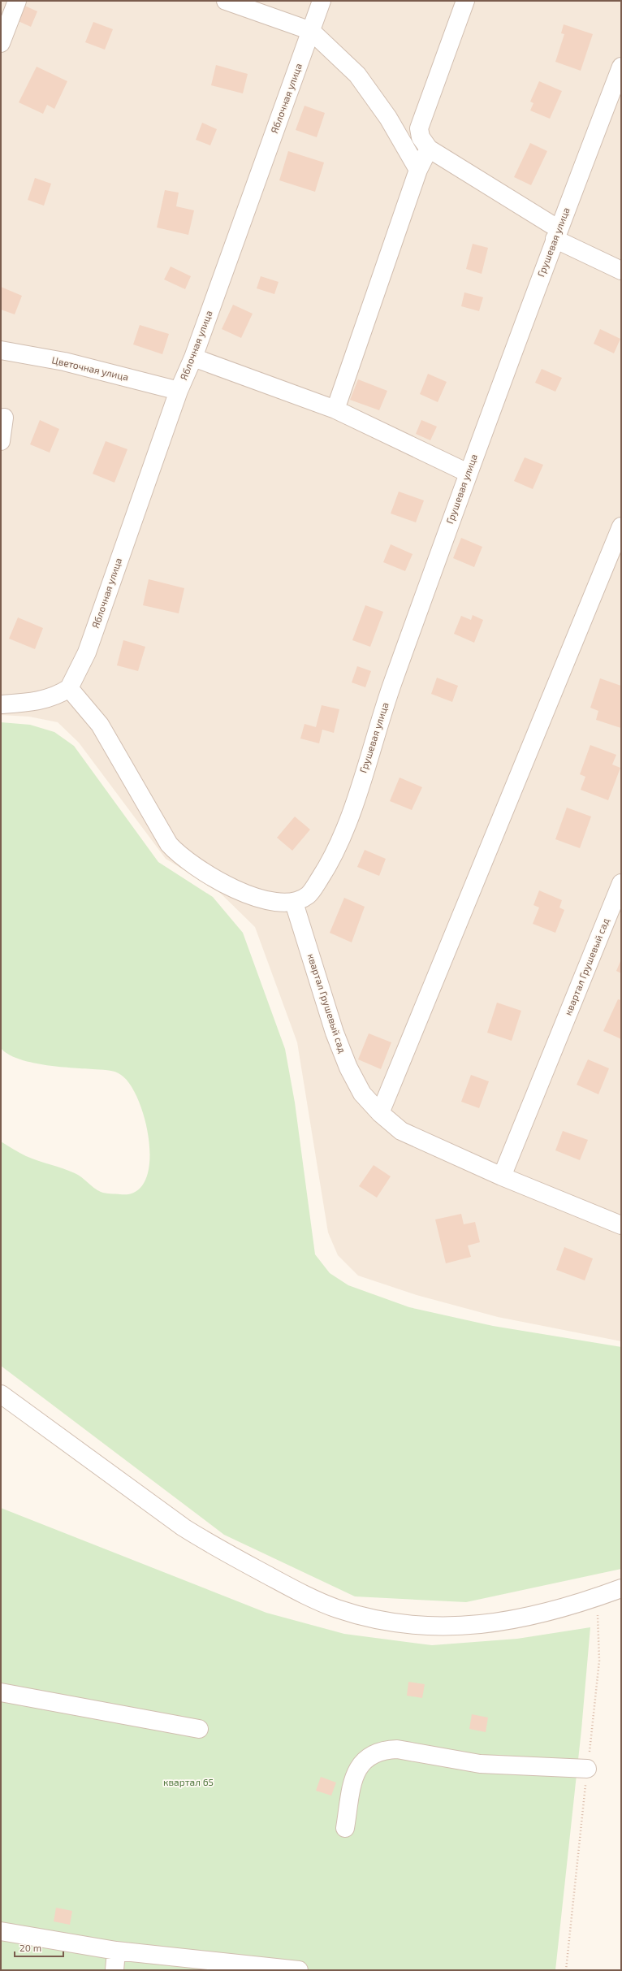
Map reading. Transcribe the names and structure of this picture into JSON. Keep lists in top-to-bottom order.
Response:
{
  "streets": {
    "street": [
      "Яблочная улица",
      "Грушевая улица",
      "Цветочная улица",
      "квартал Грушевый сад"
    ]
  },
  "crossings": [
    ["Яблочная улица", "Цветочная улица"],
    ["Грушевая улица", "квартал Грушевый сад"]
  ],
  "parks": ["квартал 65"],
  "scale_bar": "20 m"
}
